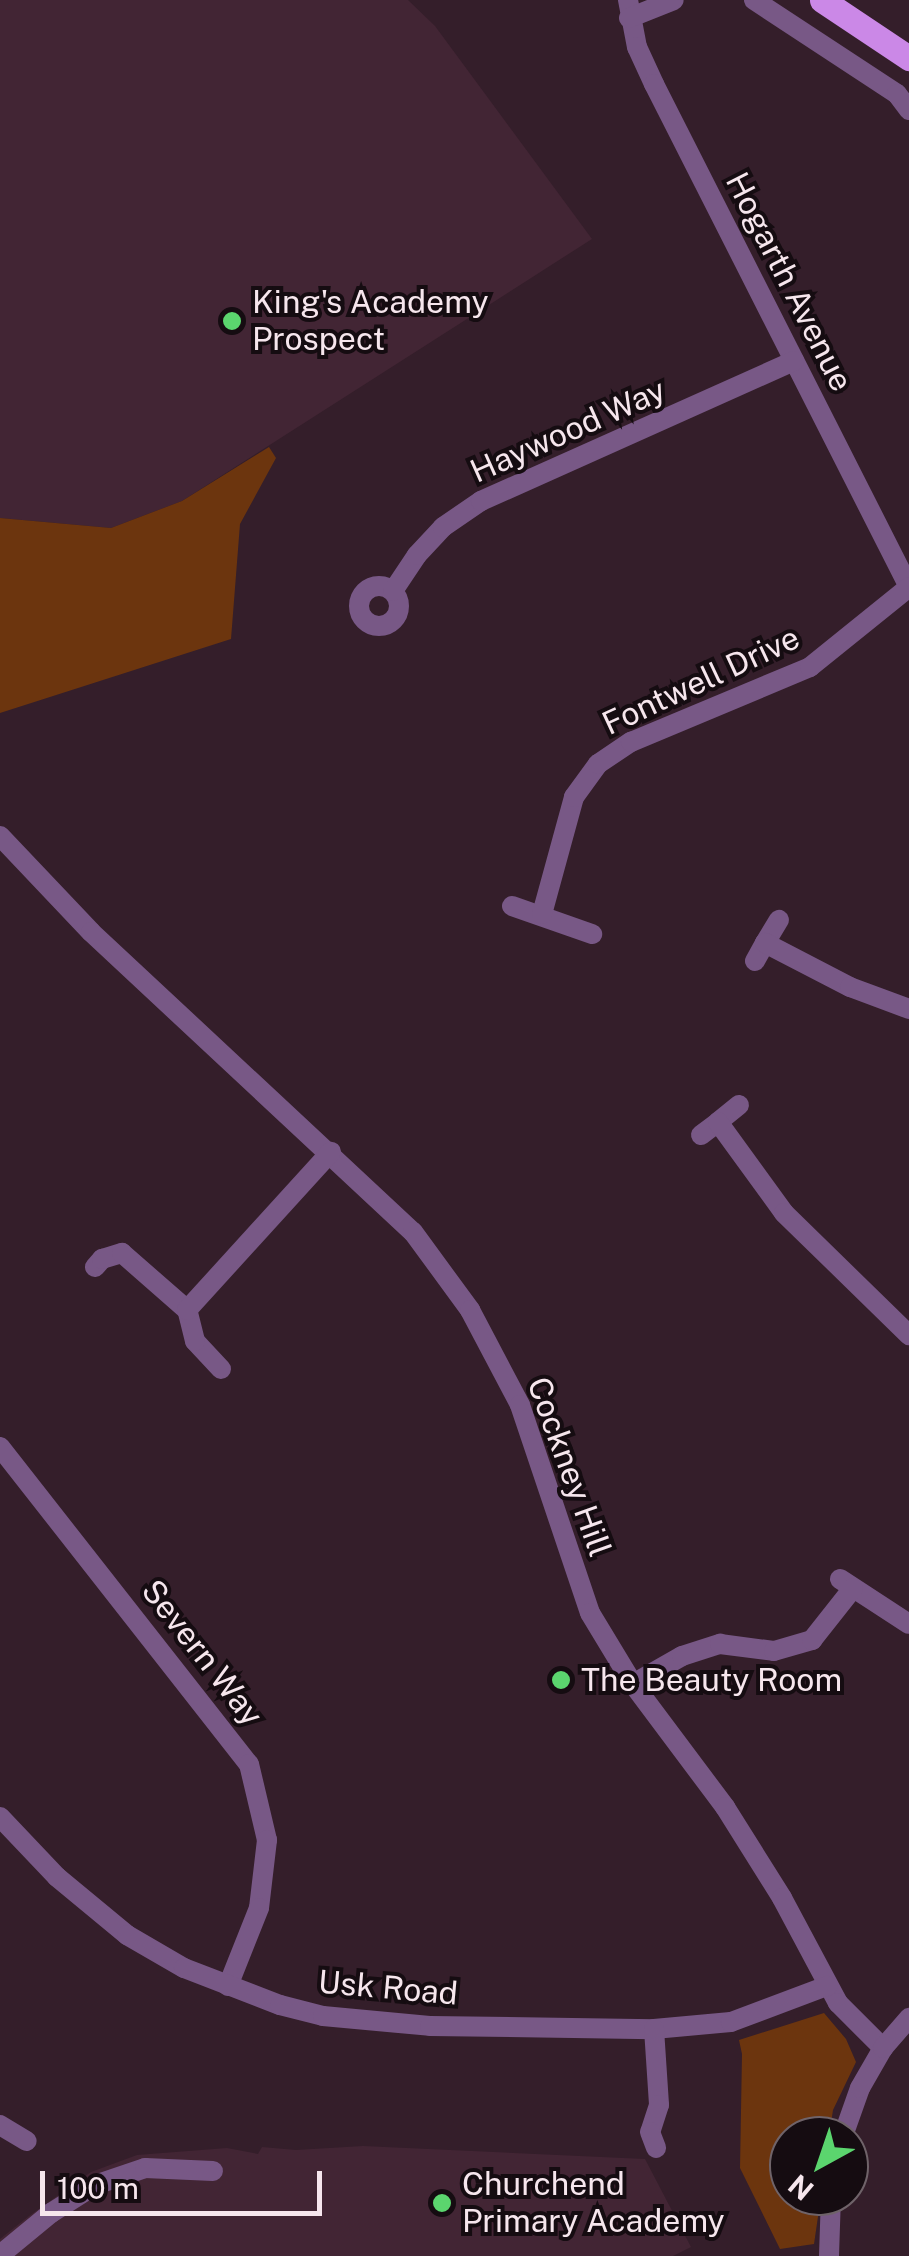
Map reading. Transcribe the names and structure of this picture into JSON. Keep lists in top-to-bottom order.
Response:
{
  "streets": {
    "street": [
      "Hogarth Avenue",
      "Haywood Way",
      "Fontwell Drive",
      "Cockney Hill",
      "Severn Way",
      "Usk Road"
    ]
  },
  "crossings": [
    ["Hogarth Avenue", "Haywood Way"],
    ["Hogarth Avenue", "Fontwell Drive"],
    ["Cockney Hill", "Usk Road"],
    ["Severn Way", "Usk Road"]
  ],
  "places": ["King's Academy Prospect", "The Beauty Room", "Churchend Primary Academy"],
  "scale_bar": "100 m",
  "north": "bottom left"
}
